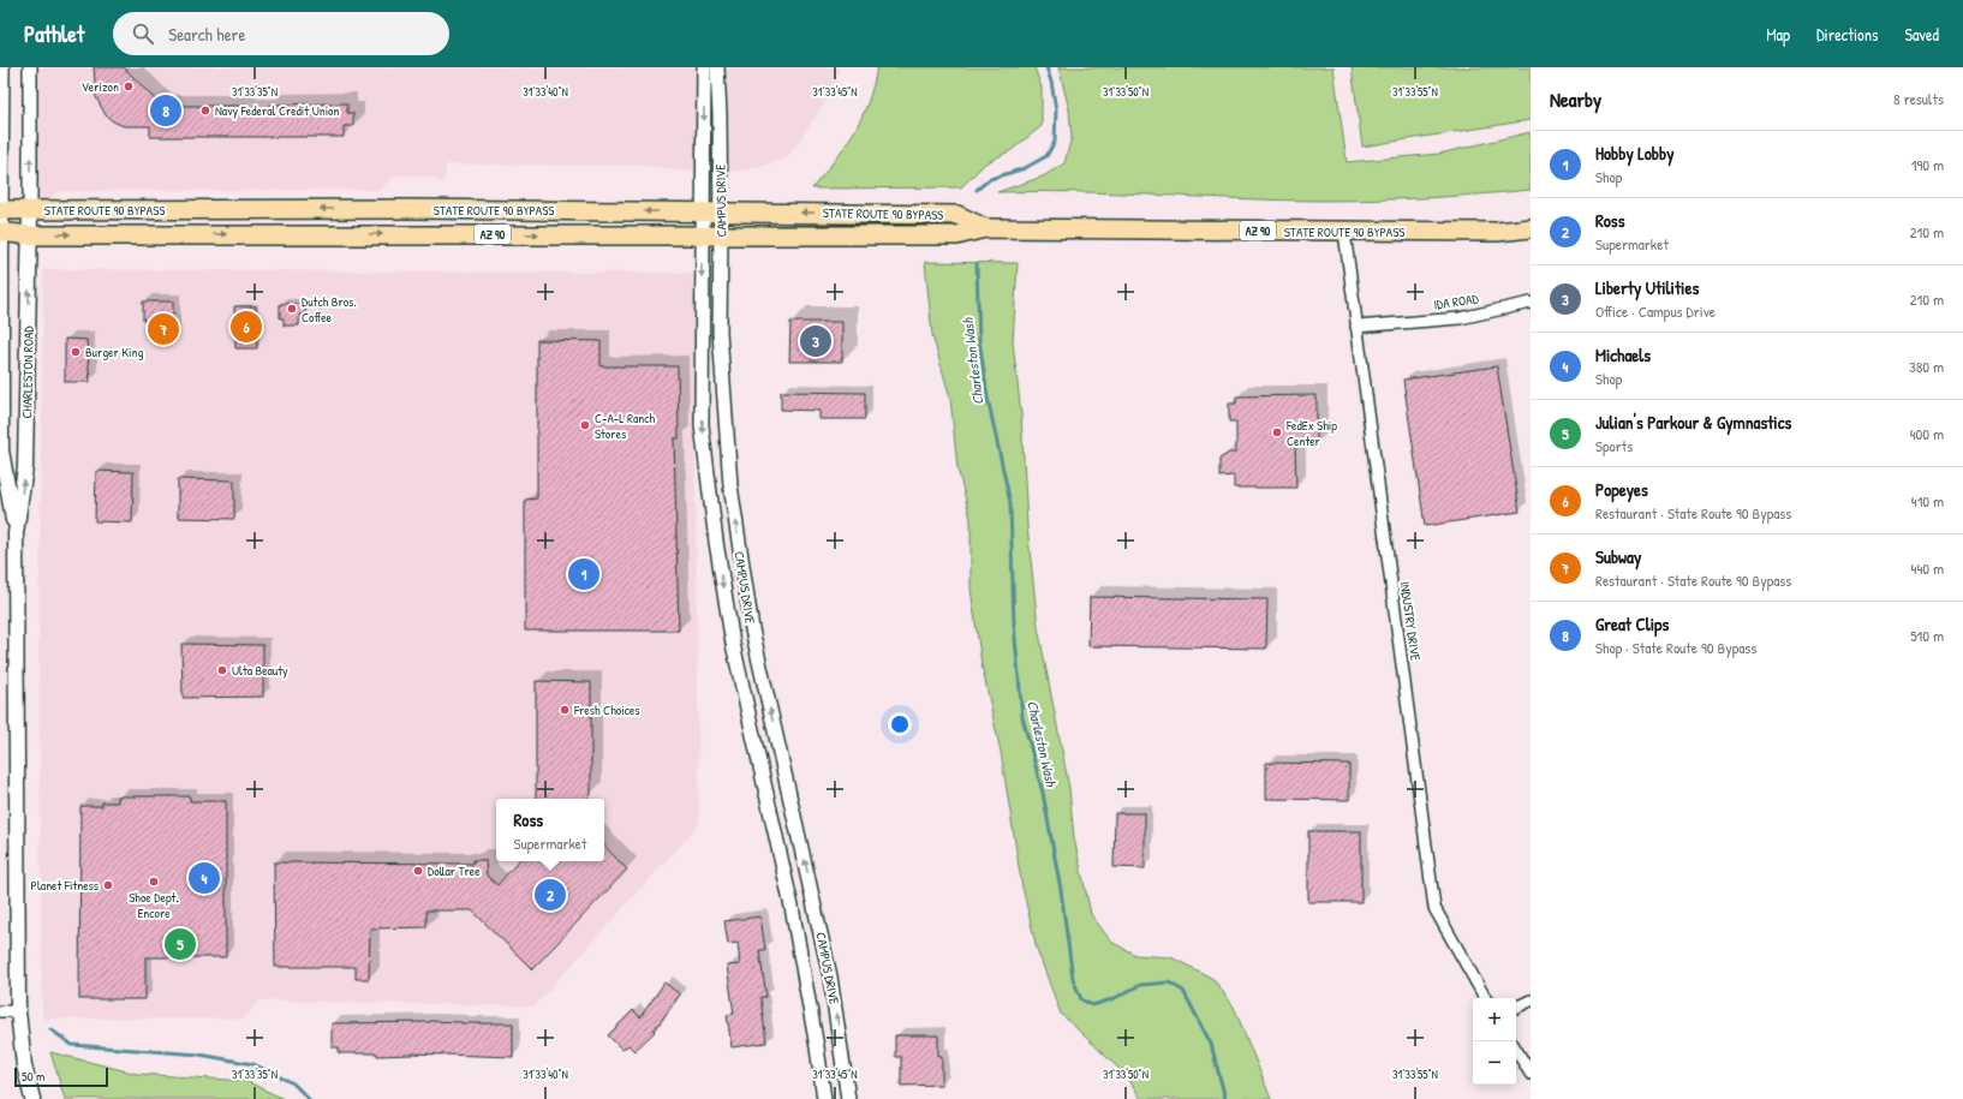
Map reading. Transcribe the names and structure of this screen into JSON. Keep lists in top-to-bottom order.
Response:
{
  "streets": {
    "highway": ["STATE ROUTE 90 BYPASS", "AZ 90"],
    "main road": ["CHARLESTON ROAD"],
    "street": ["CAMPUS DRIVE", "IDA ROAD", "INDUSTRY DRIVE"]
  },
  "crossings": [
    ["CAMPUS DRIVE", "STATE ROUTE 90 BYPASS"],
    ["STATE ROUTE 90 BYPASS", "CHARLESTON ROAD"],
    ["STATE ROUTE 90 BYPASS", "INDUSTRY DRIVE"],
    ["IDA ROAD", "INDUSTRY DRIVE"]
  ],
  "water": ["Charleston Wash"],
  "places": [
    "Verizon",
    "Navy Federal Credit Union",
    "Dutch Bros. Coffee",
    "Burger King",
    "C-A-L Ranch Stores",
    "FedEx Ship Center",
    "Ulta Beauty",
    "Fresh Choices",
    "Dollar Tree",
    "Shoe Dept. Encore",
    "Planet Fitness"
  ],
  "scale_bar": "50 m",
  "page": {
    "header": "Pathlet",
    "search": "Search here",
    "nav": ["Map", "Directions", "Saved"],
    "heading": ["Nearby", "8 results"],
    "pins": [
      "8",
      "6",
      "7",
      "3",
      "1",
      "4",
      "2",
      "5"
    ],
    "list": [
      {
        "mark": "1",
        "name": "Hobby Lobby",
        "note": "Shop",
        "value": "190 m"
      },
      {
        "mark": "2",
        "name": "Ross",
        "note": "Supermarket",
        "value": "210 m"
      },
      {
        "mark": "3",
        "name": "Liberty Utilities",
        "note": "Office · Campus Drive",
        "value": "210 m"
      },
      {
        "mark": "4",
        "name": "Michaels",
        "note": "Shop",
        "value": "380 m"
      },
      {
        "mark": "5",
        "name": "Julian's Parkour & Gymnastics",
        "note": "Sports",
        "value": "400 m"
      },
      {
        "mark": "6",
        "name": "Popeyes",
        "note": "Restaurant · State Route 90 Bypass",
        "value": "410 m"
      },
      {
        "mark": "7",
        "name": "Subway",
        "note": "Restaurant · State Route 90 Bypass",
        "value": "440 m"
      },
      {
        "mark": "8",
        "name": "Great Clips",
        "note": "Shop · State Route 90 Bypass",
        "value": "510 m"
      }
    ],
    "popup": ["Ross", "Supermarket"],
    "map_buttons": ["+", "−"],
    "scale": "50 m"
  },
  "coordinates": [
    "31°33'35\"N",
    "31°33'40\"N",
    "31°33'45\"N",
    "31°33'50\"N",
    "31°33'55\"N"
  ]
}
